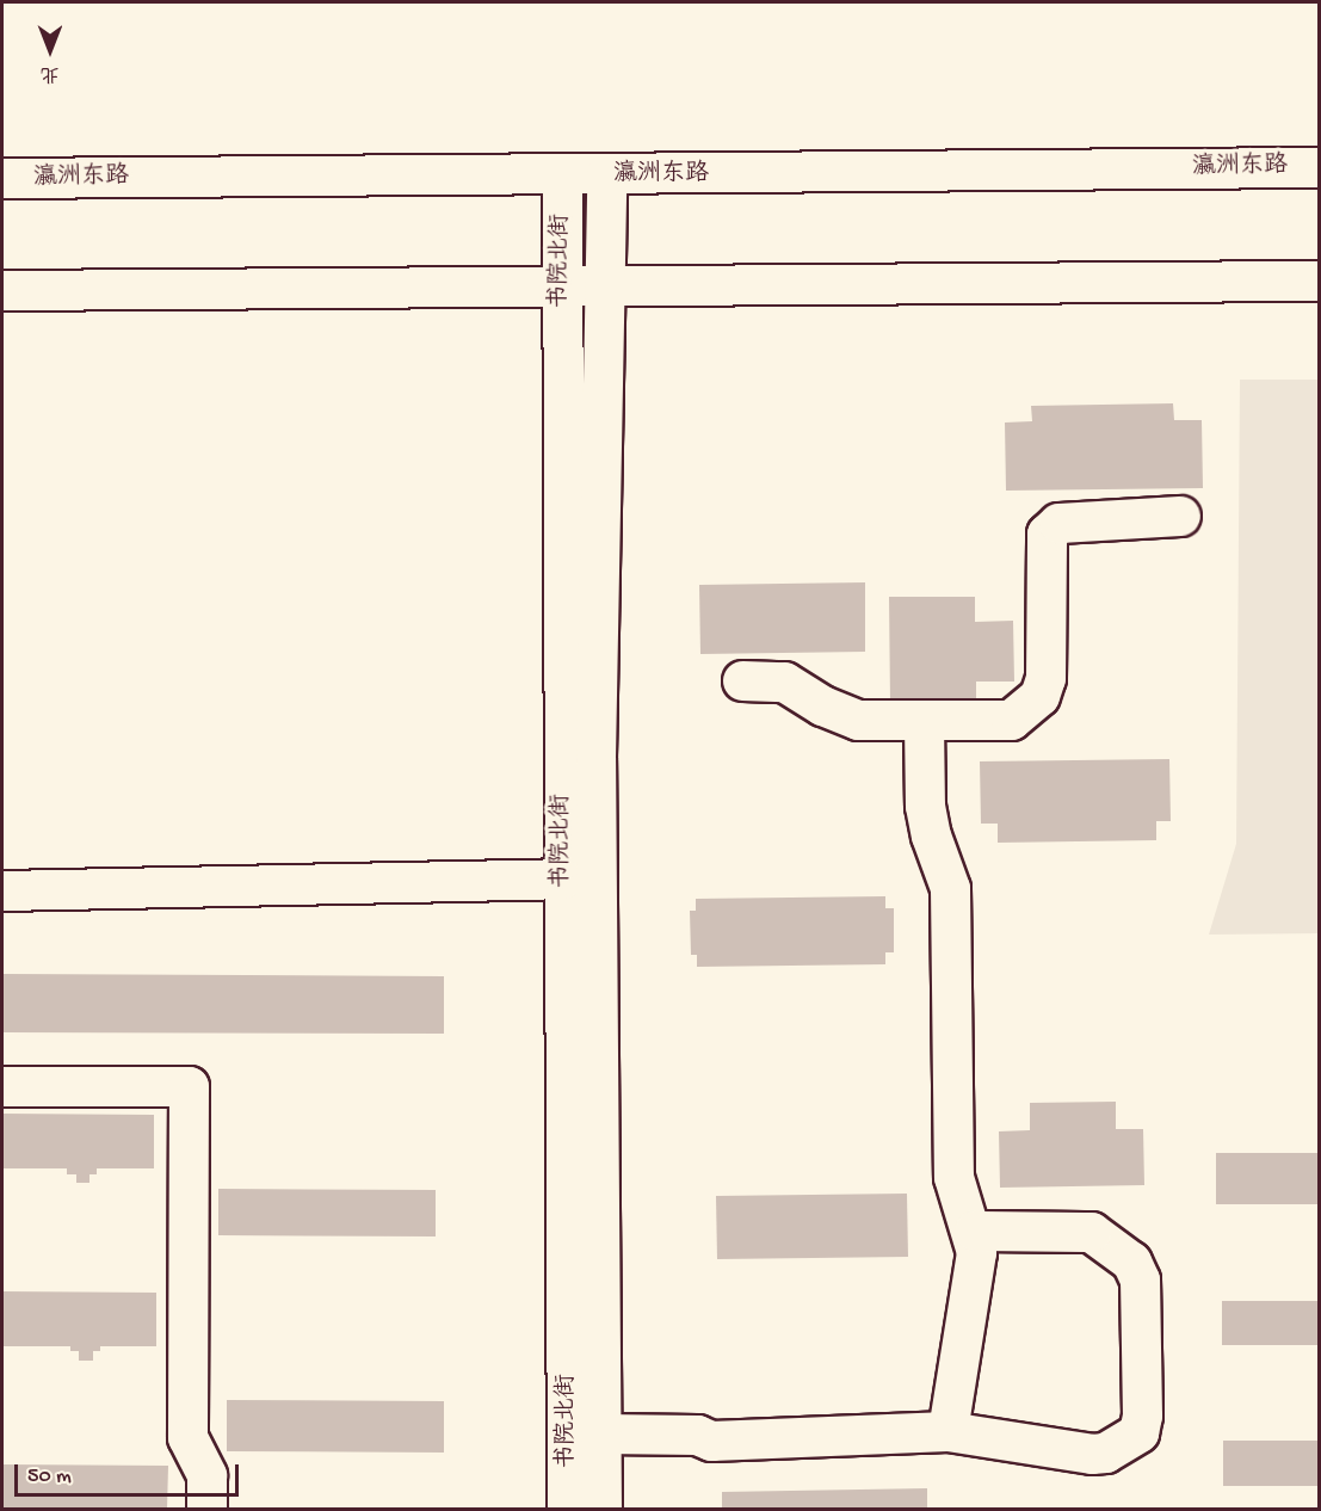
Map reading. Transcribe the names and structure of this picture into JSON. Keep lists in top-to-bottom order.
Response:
{
  "streets": {
    "street": ["瀛洲东路", "书院北街"]
  },
  "crossings": [
    ["瀛洲东路", "书院北街"]
  ],
  "scale_bar": "50 m",
  "north": "bottom"
}
